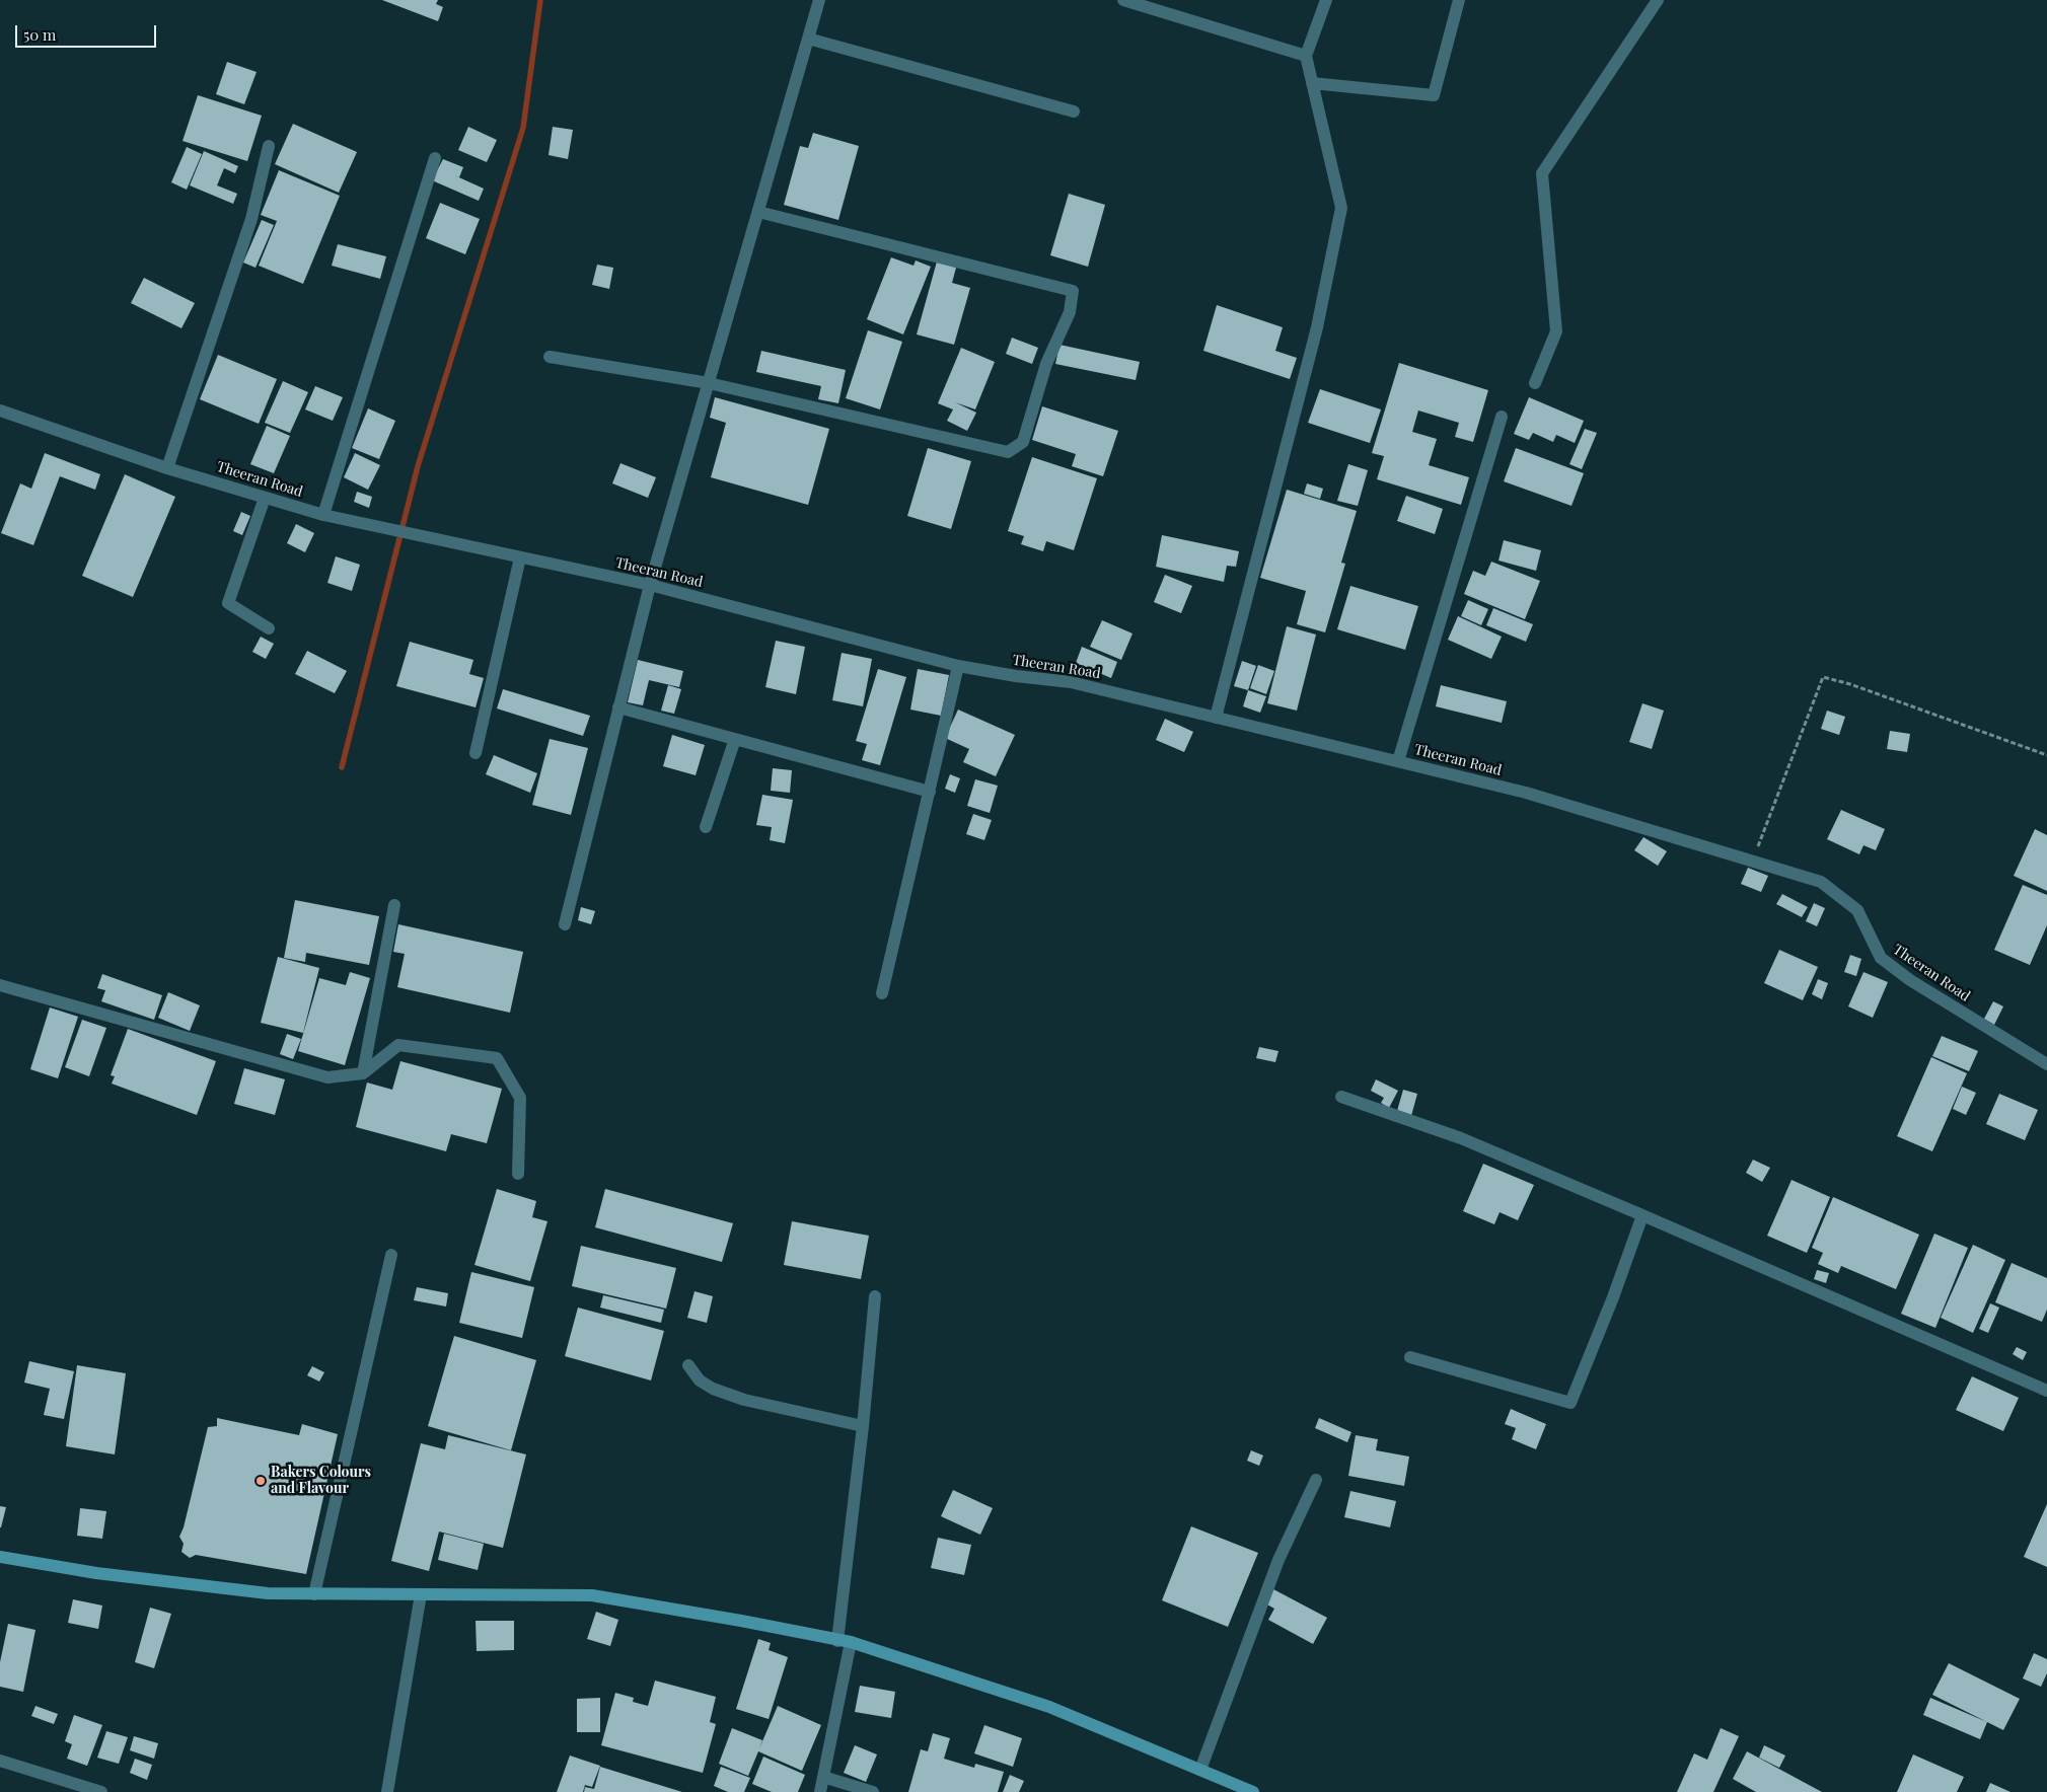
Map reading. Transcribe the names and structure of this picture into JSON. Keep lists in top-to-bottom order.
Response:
{
  "streets": {
    "street": ["Theeran Road"]
  },
  "places": ["Bakers Colours and Flavour"],
  "scale_bar": "50 m"
}
